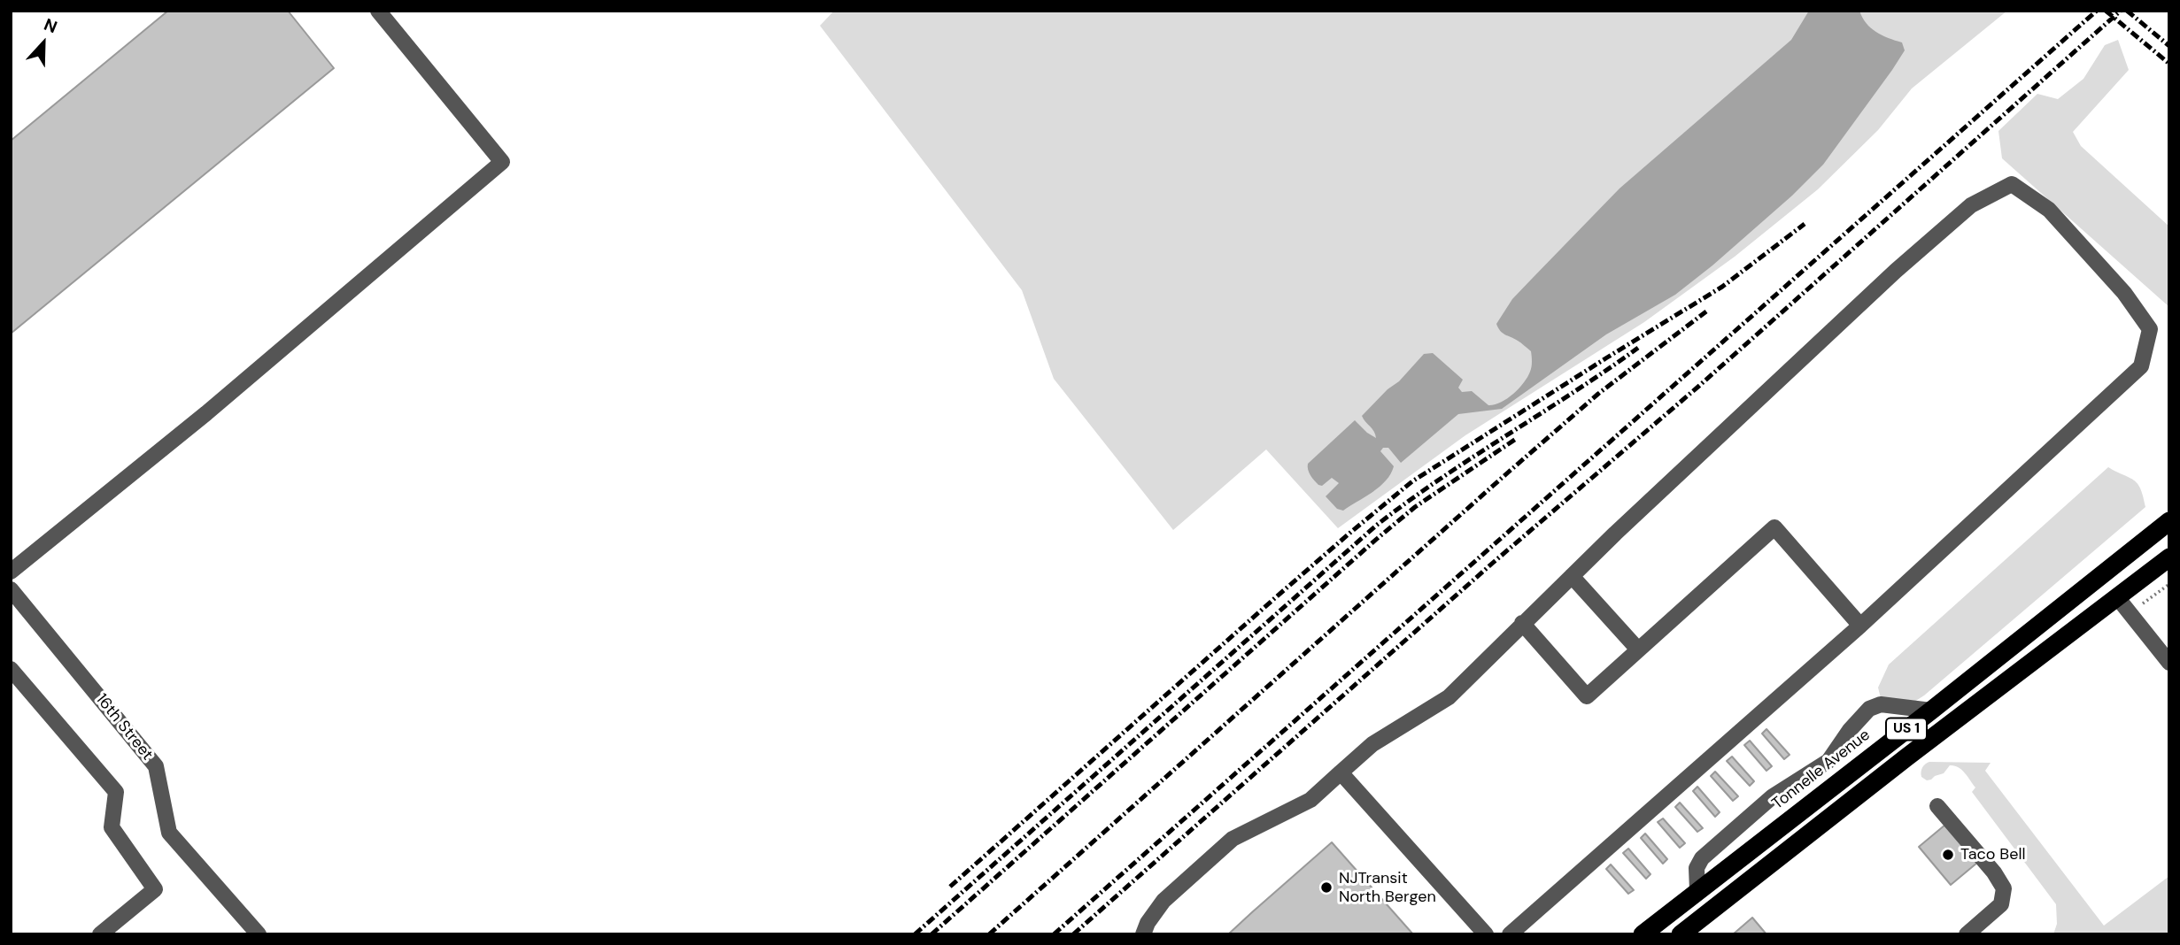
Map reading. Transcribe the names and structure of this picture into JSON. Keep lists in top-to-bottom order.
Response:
{
  "streets": {
    "highway": ["US 1", "Tonnelle Avenue"],
    "street": ["16th Street"]
  },
  "places": ["Taco Bell", "NJTransit North Bergen"],
  "north": "top"
}
